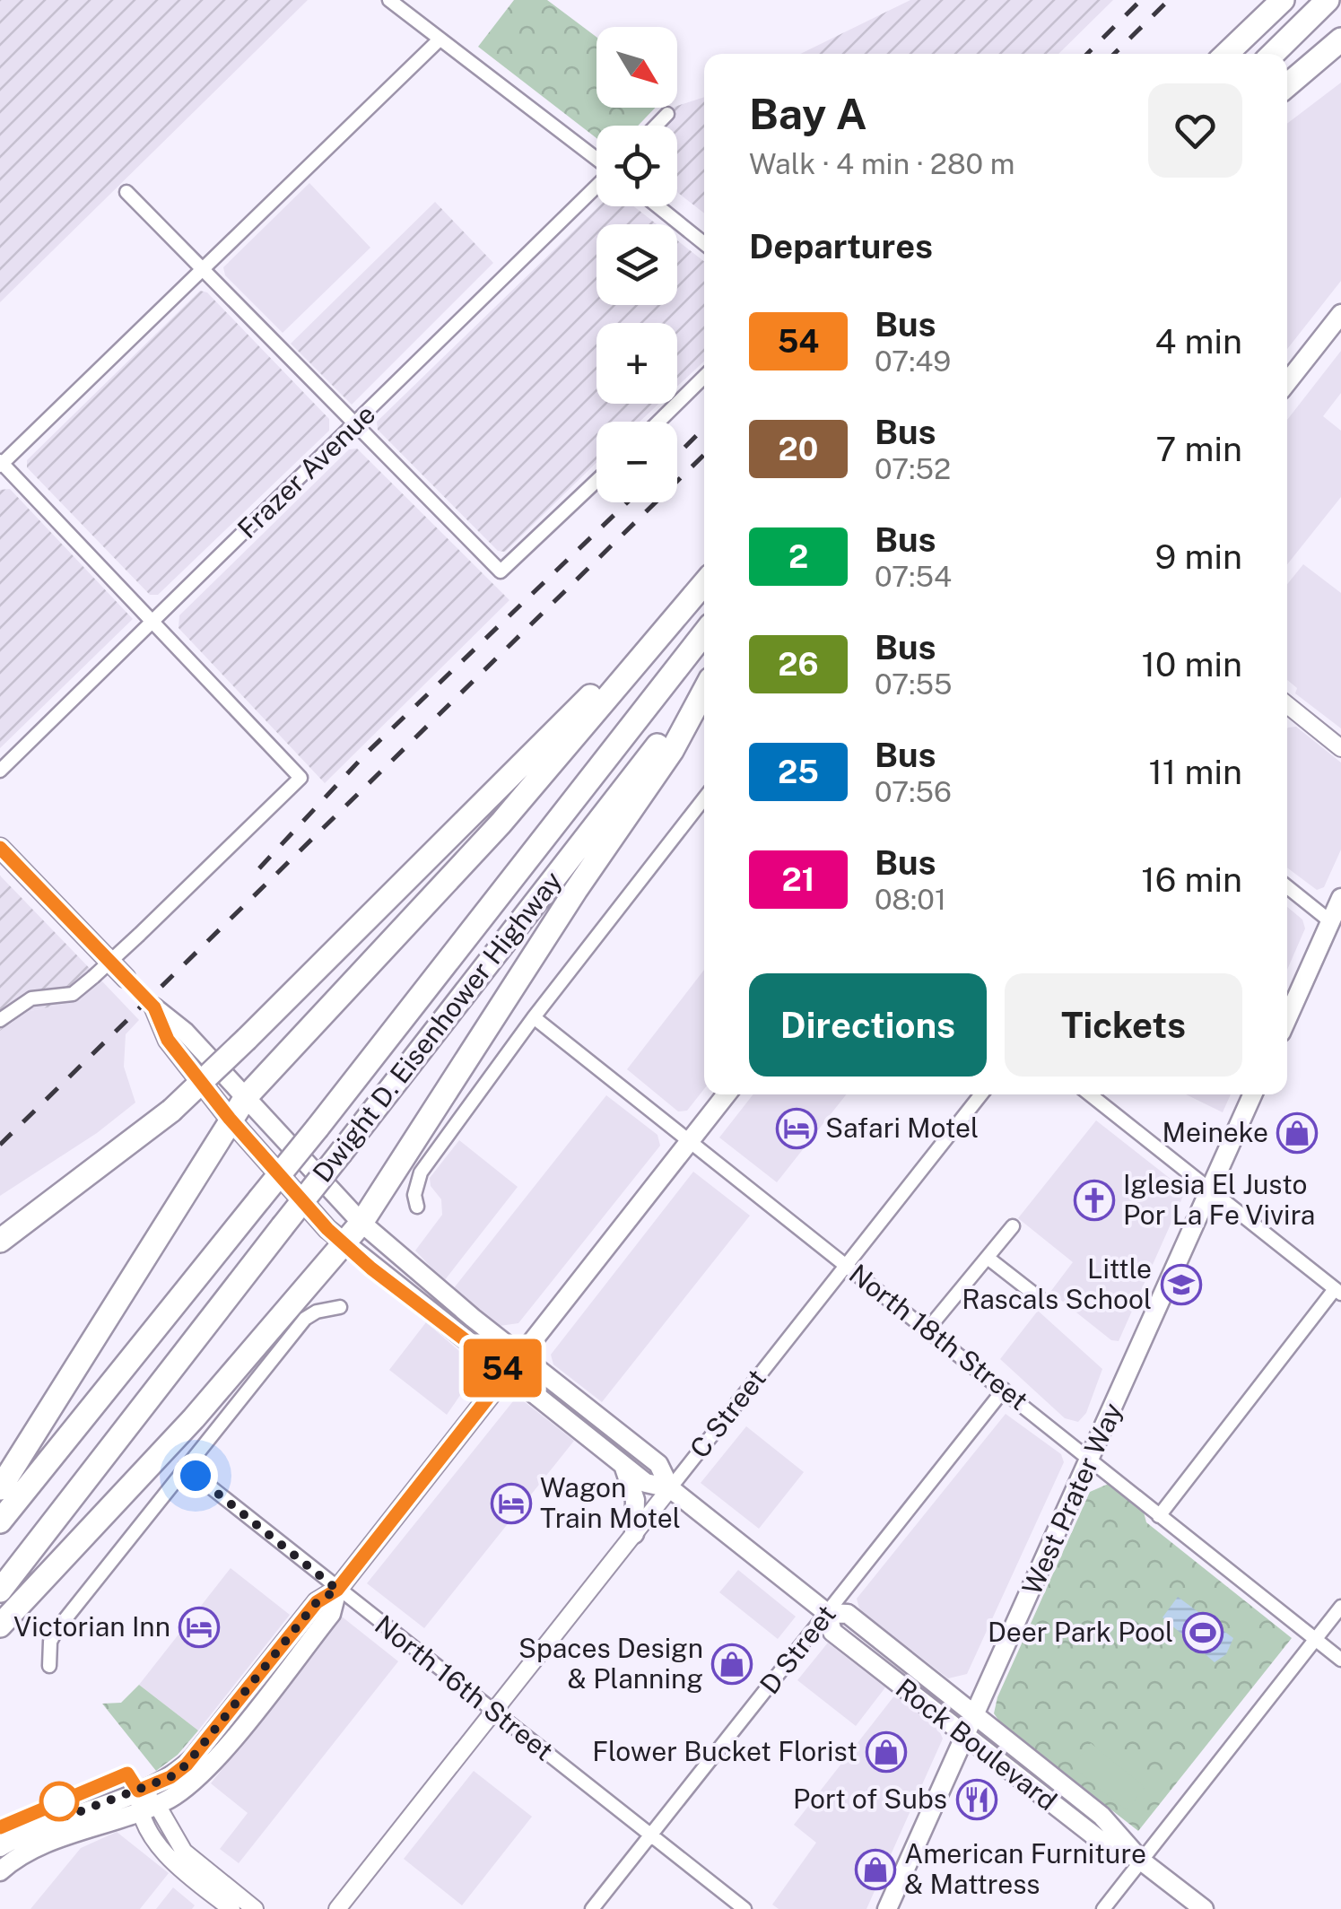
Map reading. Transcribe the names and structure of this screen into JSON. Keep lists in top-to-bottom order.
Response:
{
  "streets": {
    "highway": ["Dwight D. Eisenhower Highway"],
    "main road": ["West Prater Way", "Rock Boulevard"],
    "street": [
      "Frazer Avenue",
      "North 18th Street",
      "C Street",
      "D Street",
      "North 16th Street"
    ]
  },
  "crossings": [
    ["North 18th Street", "C Street"],
    ["North 18th Street", "West Prater Way"],
    ["North 18th Street", "D Street"],
    ["C Street", "North 16th Street"],
    ["C Street", "Rock Boulevard"],
    ["West Prater Way", "Rock Boulevard"],
    ["D Street", "North 16th Street"],
    ["D Street", "Rock Boulevard"]
  ],
  "places": {
    "hotel": ["Safari Motel", "Wagon Train Motel", "Victorian Inn"],
    "shop": [
      "Meineke",
      "Spaces Design & Planning",
      "Flower Bucket Florist",
      "American Furniture & Mattress"
    ],
    "church": ["Iglesia El Justo Por La Fe Vivira"],
    "school or university": ["Little Rascals School"],
    "sports": ["Deer Park Pool"],
    "restaurant": ["Port of Subs"]
  },
  "lines": ["bus line 54"],
  "north": "bottom right",
  "page": {
    "on_map": "54",
    "map_buttons": ["+", "−"],
    "heading": [
      ["Bay A", "Walk · 4 min · 280 m"],
      "Departures"
    ],
    "list": [
      {
        "mark": "54",
        "name": "Bus",
        "note": "07:49",
        "value": "4 min"
      },
      {
        "mark": "20",
        "name": "Bus",
        "note": "07:52",
        "value": "7 min"
      },
      {
        "mark": "2",
        "name": "Bus",
        "note": "07:54",
        "value": "9 min"
      },
      {
        "mark": "26",
        "name": "Bus",
        "note": "07:55",
        "value": "10 min"
      },
      {
        "mark": "25",
        "name": "Bus",
        "note": "07:56",
        "value": "11 min"
      },
      {
        "mark": "21",
        "name": "Bus",
        "note": "08:01",
        "value": "16 min"
      }
    ],
    "buttons": ["Directions", "Tickets"]
  }
}
